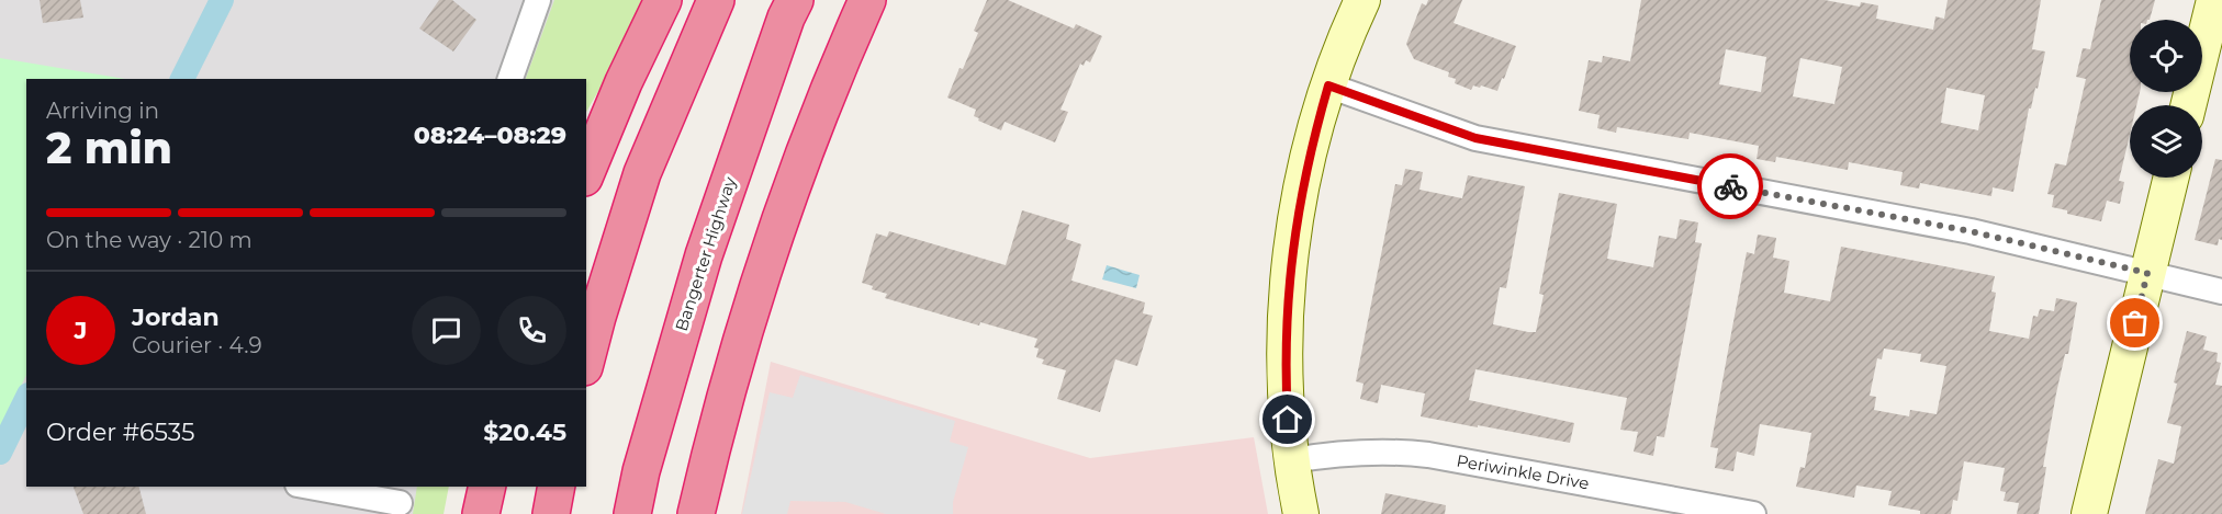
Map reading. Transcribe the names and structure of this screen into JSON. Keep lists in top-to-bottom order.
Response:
{
  "streets": {
    "highway": ["Bangerter Highway"],
    "street": ["Periwinkle Drive"]
  },
  "page": {
    "heading": ["2 min", "Arriving in", "08:24–08:29"],
    "panel": [
      "Jordan",
      "Courier · 4.9",
      "Order #6535",
      "$20.45"
    ],
    "bar": "On the way · 210 m",
    "round": "J"
  }
}
